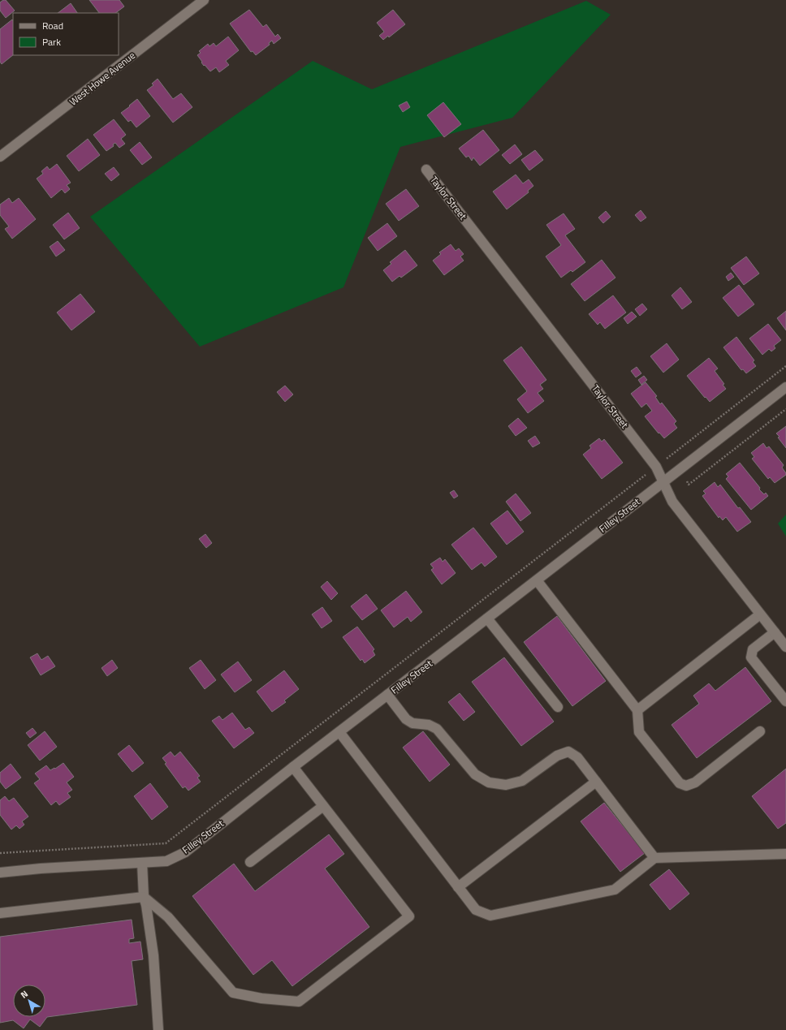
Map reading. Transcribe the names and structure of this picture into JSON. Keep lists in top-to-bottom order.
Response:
{
  "streets": {
    "street": ["West Howe Avenue", "Taylor Street", "Filley Street"]
  },
  "crossings": [
    ["Taylor Street", "Filley Street"]
  ],
  "legend": ["Road", "Park"],
  "north": "top left"
}
